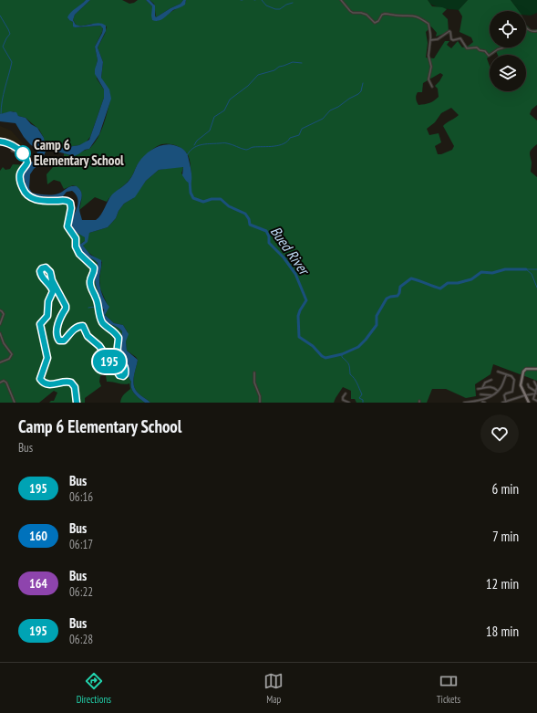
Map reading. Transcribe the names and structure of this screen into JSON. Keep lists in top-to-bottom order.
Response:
{
  "water": ["Bued River"],
  "places": ["Camp 6 Elementary School"],
  "lines": ["bus line 195"],
  "page": {
    "on_map": "195",
    "heading": ["Camp 6 Elementary School", "Bus"],
    "list": [
      {
        "mark": "195",
        "name": "Bus",
        "note": "06:16",
        "value": "6 min"
      },
      {
        "mark": "160",
        "name": "Bus",
        "note": "06:17",
        "value": "7 min"
      },
      {
        "mark": "164",
        "name": "Bus",
        "note": "06:22",
        "value": "12 min"
      },
      {
        "mark": "195",
        "name": "Bus",
        "note": "06:28",
        "value": "18 min"
      }
    ],
    "tabs": ["Directions", "Map", "Tickets"]
  }
}
